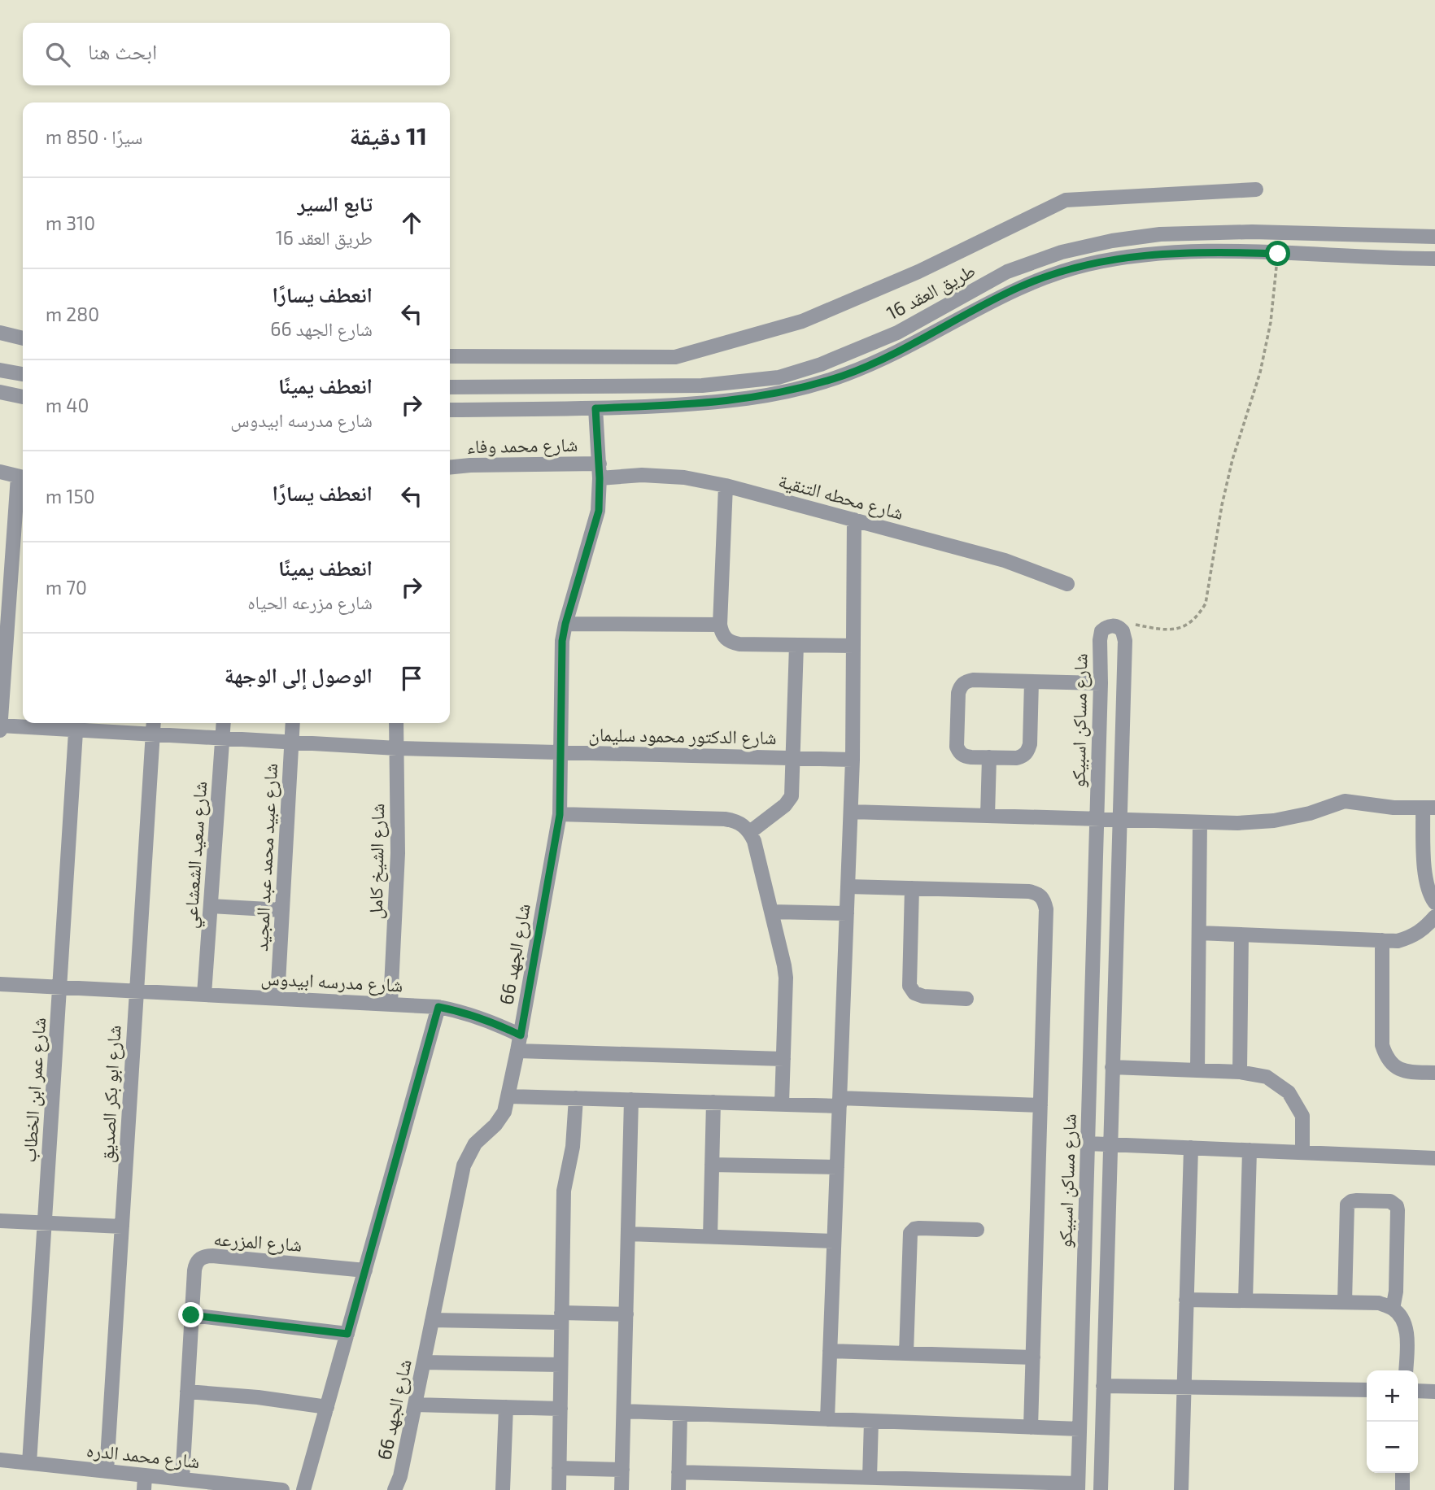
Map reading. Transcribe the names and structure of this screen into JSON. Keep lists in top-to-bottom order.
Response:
{
  "streets": {
    "street": [
      "طريق العقد 16",
      "شارع محمد وفاء",
      "شارع محطه التنقية",
      "شارع مساكن اسبيكو",
      "شارع الدكتور محمود سليمان",
      "شارع سعيد الشعشاعي",
      "شارع عبيد محمد عبد المجيد",
      "شارع الشيخ كامل",
      "شارع الجهد 66",
      "شارع مدرسه ابيدوس",
      "شارع عمر ابن الخطاب",
      "شارع ابو بكر الصديق",
      "شارع المزرعه",
      "شارع محمد الدره"
    ]
  },
  "crossings": [
    ["طريق العقد 16", "شارع الجهد 66"],
    ["شارع محمد وفاء", "شارع محطه التنقية"],
    ["شارع محمد وفاء", "شارع الجهد 66"],
    ["شارع محطه التنقية", "شارع الجهد 66"],
    ["شارع الدكتور محمود سليمان", "شارع سعيد الشعشاعي"],
    ["شارع الدكتور محمود سليمان", "شارع عبيد محمد عبد المجيد"],
    ["شارع الدكتور محمود سليمان", "شارع الشيخ كامل"],
    ["شارع الدكتور محمود سليمان", "شارع الجهد 66"],
    ["شارع الدكتور محمود سليمان", "شارع عمر ابن الخطاب"],
    ["شارع الدكتور محمود سليمان", "شارع ابو بكر الصديق"],
    ["شارع سعيد الشعشاعي", "شارع مدرسه ابيدوس"],
    ["شارع عبيد محمد عبد المجيد", "شارع مدرسه ابيدوس"],
    ["شارع الشيخ كامل", "شارع مدرسه ابيدوس"],
    ["شارع الجهد 66", "شارع مدرسه ابيدوس"],
    ["شارع مدرسه ابيدوس", "شارع ابو بكر الصديق"],
    ["شارع عمر ابن الخطاب", "شارع محمد الدره"],
    ["شارع ابو بكر الصديق", "شارع محمد الدره"],
    ["شارع المزرعه", "شارع محمد الدره"]
  ],
  "page": {
    "search": "ابحث هنا",
    "heading": ["11 دقيقة", "سيرًا · 850 m"],
    "list": [
      ["تابع السير", "طريق العقد 16", "310 m"],
      ["انعطف يسارًا", "شارع الجهد 66", "280 m"],
      ["انعطف يمينًا", "شارع مدرسه ابيدوس", "40 m"],
      ["انعطف يسارًا", "150 m"],
      ["انعطف يمينًا", "شارع مزرعه الحياه", "70 m"],
      "الوصول إلى الوجهة"
    ],
    "map_buttons": ["+", "−"]
  }
}
